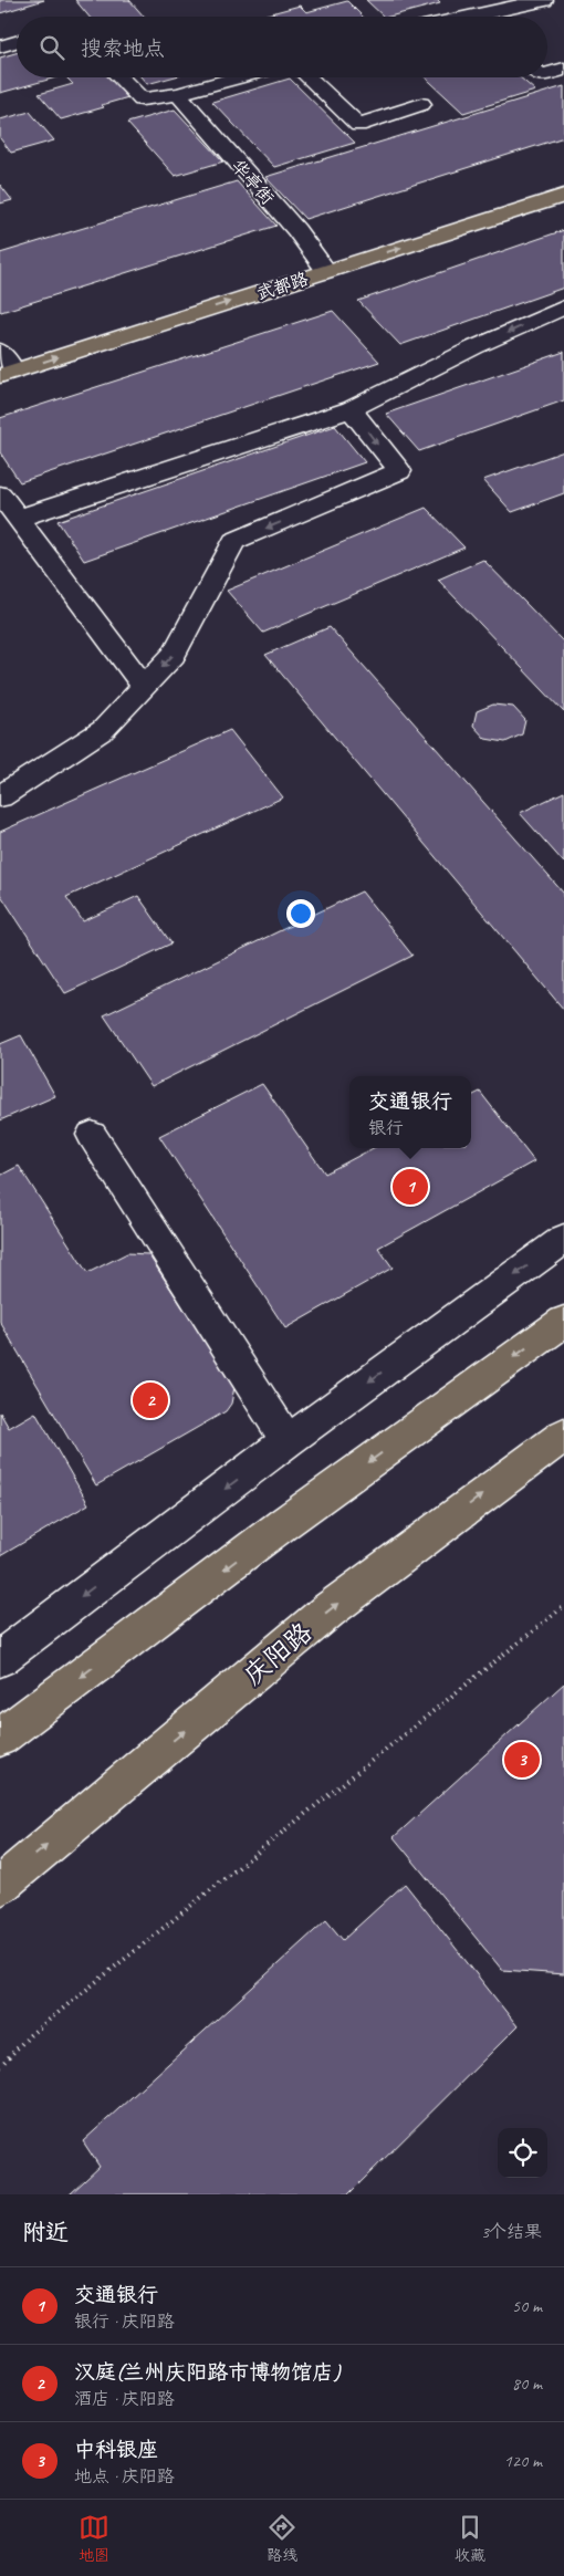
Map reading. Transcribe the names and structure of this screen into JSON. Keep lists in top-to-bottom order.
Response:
{
  "streets": {
    "main road": ["武都路", "庆阳路"],
    "street": ["华亭街"]
  },
  "crossings": [
    ["华亭街", "武都路"]
  ],
  "page": {
    "search": "搜索地点",
    "popup": ["交通银行", "银行"],
    "pins": ["1", "2", "3"],
    "heading": ["附近", "3个结果"],
    "list": [
      {
        "mark": "1",
        "name": "交通银行",
        "note": "银行 · 庆阳路",
        "value": "50 m"
      },
      {
        "mark": "2",
        "name": "汉庭(兰州庆阳路市博物馆店)",
        "note": "酒店 · 庆阳路",
        "value": "80 m"
      },
      {
        "mark": "3",
        "name": "中科银座",
        "note": "地点 · 庆阳路",
        "value": "120 m"
      }
    ],
    "nav": ["地图", "路线", "收藏"]
  }
}
